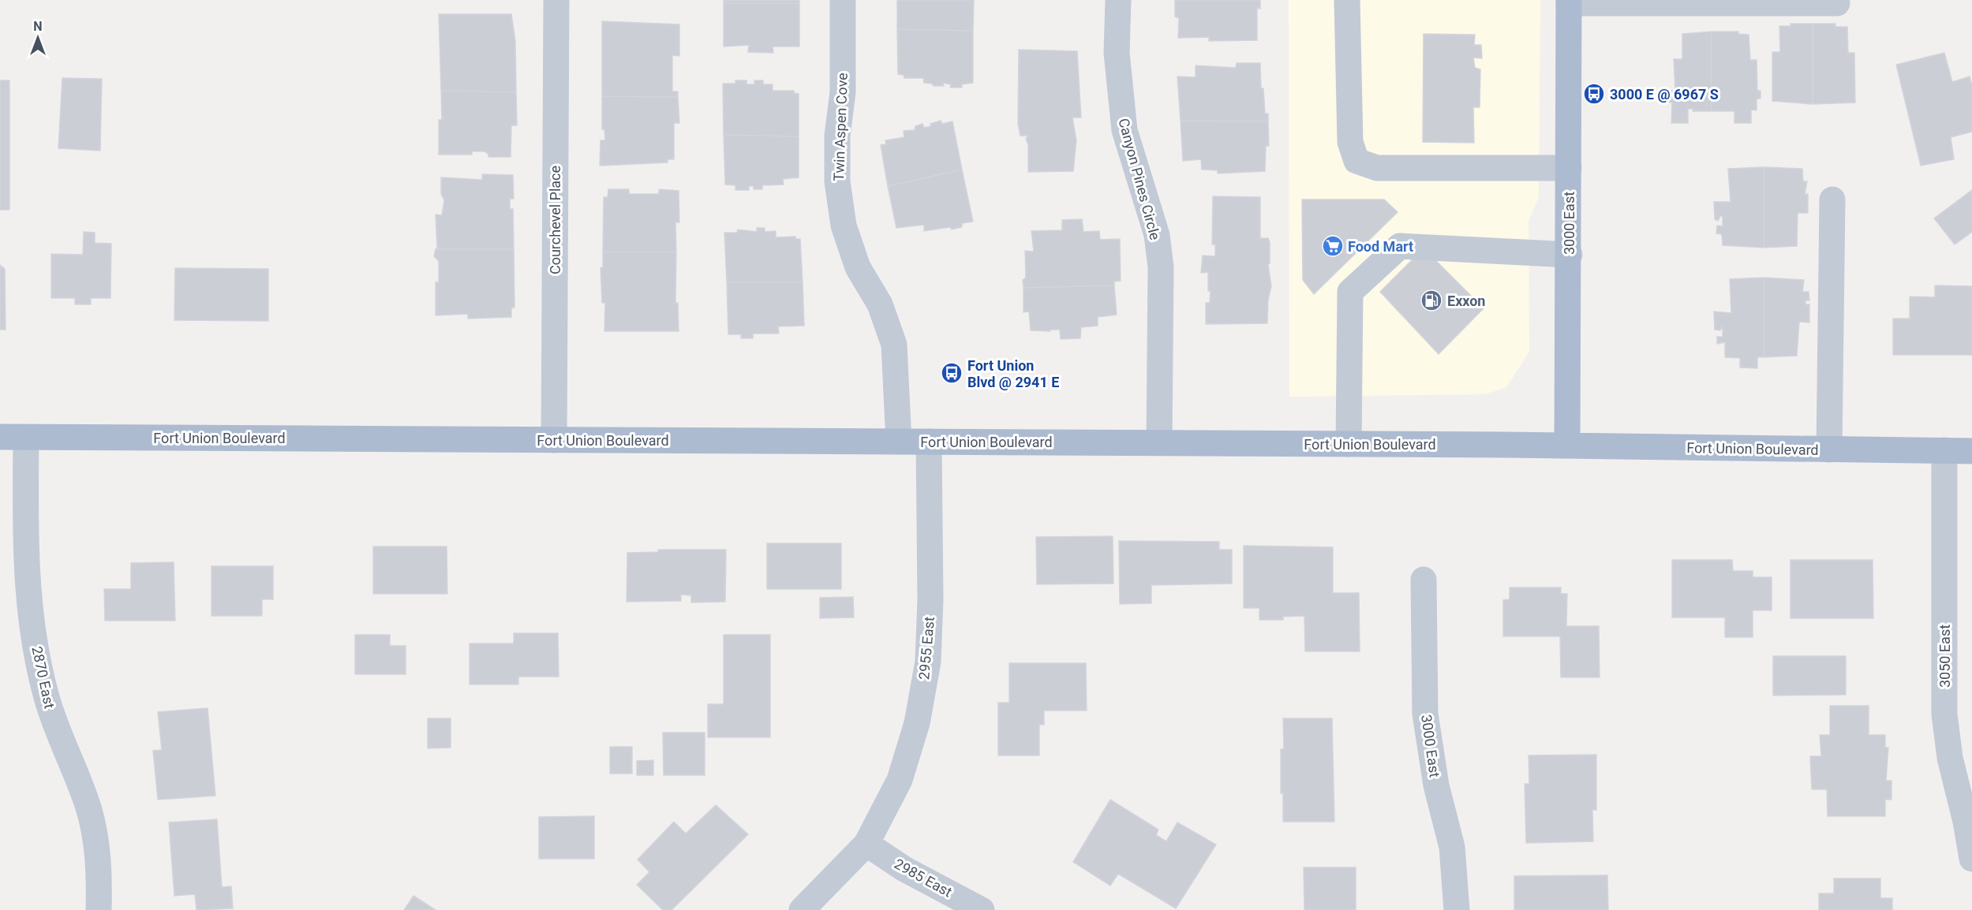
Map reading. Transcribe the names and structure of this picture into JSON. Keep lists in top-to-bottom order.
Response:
{
  "streets": {
    "main road": ["3000 East", "Fort Union Boulevard"],
    "street": [
      "Twin Aspen Cove",
      "Canyon Pines Circle",
      "Courchevel Place",
      "2955 East",
      "3050 East",
      "2870 East",
      "2985 East"
    ]
  },
  "crossings": [
    ["Twin Aspen Cove", "Fort Union Boulevard"],
    ["Canyon Pines Circle", "Fort Union Boulevard"],
    ["Courchevel Place", "Fort Union Boulevard"],
    ["3000 East", "Fort Union Boulevard"],
    ["Fort Union Boulevard", "2955 East"],
    ["Fort Union Boulevard", "3050 East"],
    ["Fort Union Boulevard", "2870 East"],
    ["2955 East", "2985 East"]
  ],
  "places": {
    "bus stop": ["3000 E @ 6967 S", "Fort Union Blvd @ 2941 E"],
    "supermarket": ["Food Mart"],
    "fuel station": ["Exxon"]
  },
  "north": "top"
}
